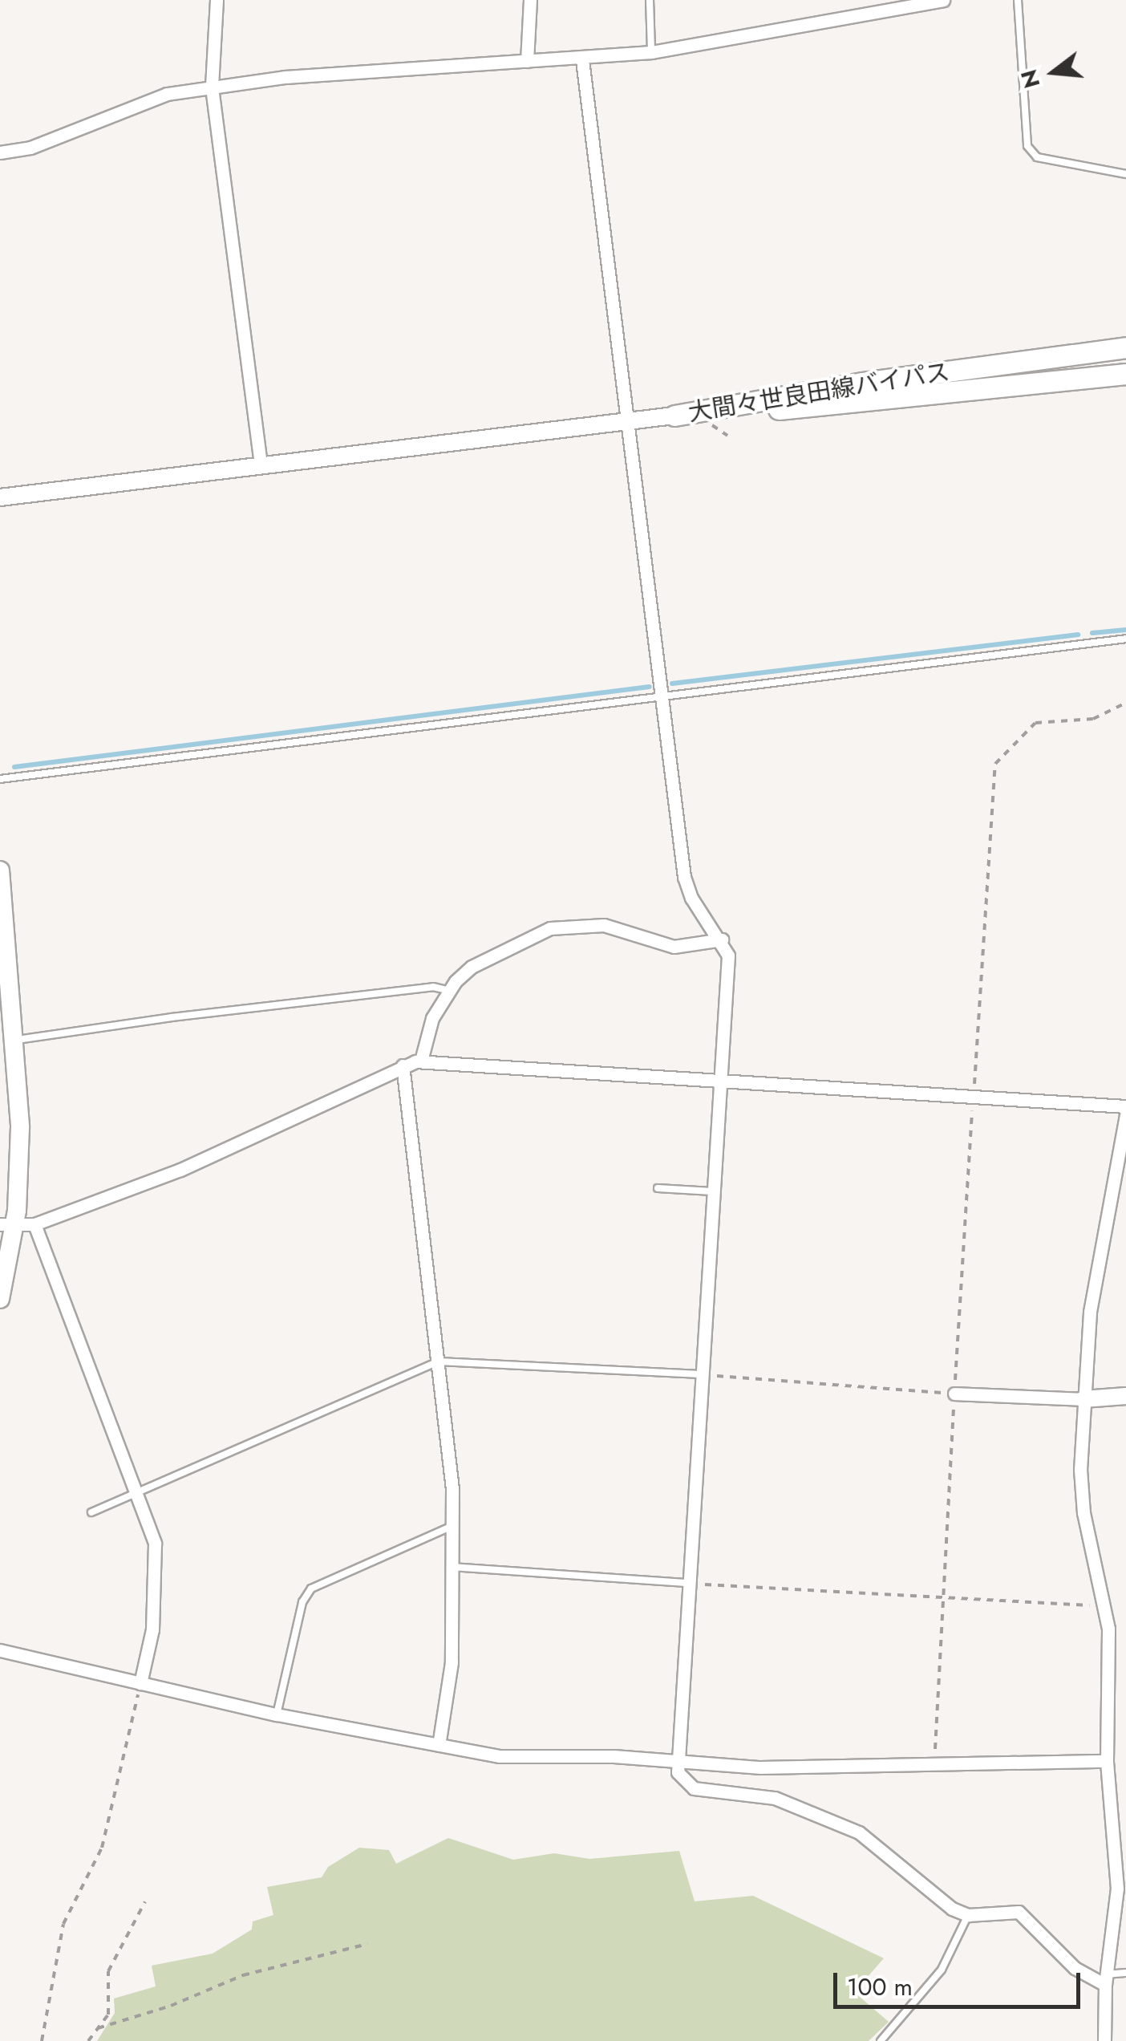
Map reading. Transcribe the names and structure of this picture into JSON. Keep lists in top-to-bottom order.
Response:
{
  "streets": {
    "main road": ["大間々世良田線バイパス"]
  },
  "scale_bar": "100 m",
  "north": "left"
}
